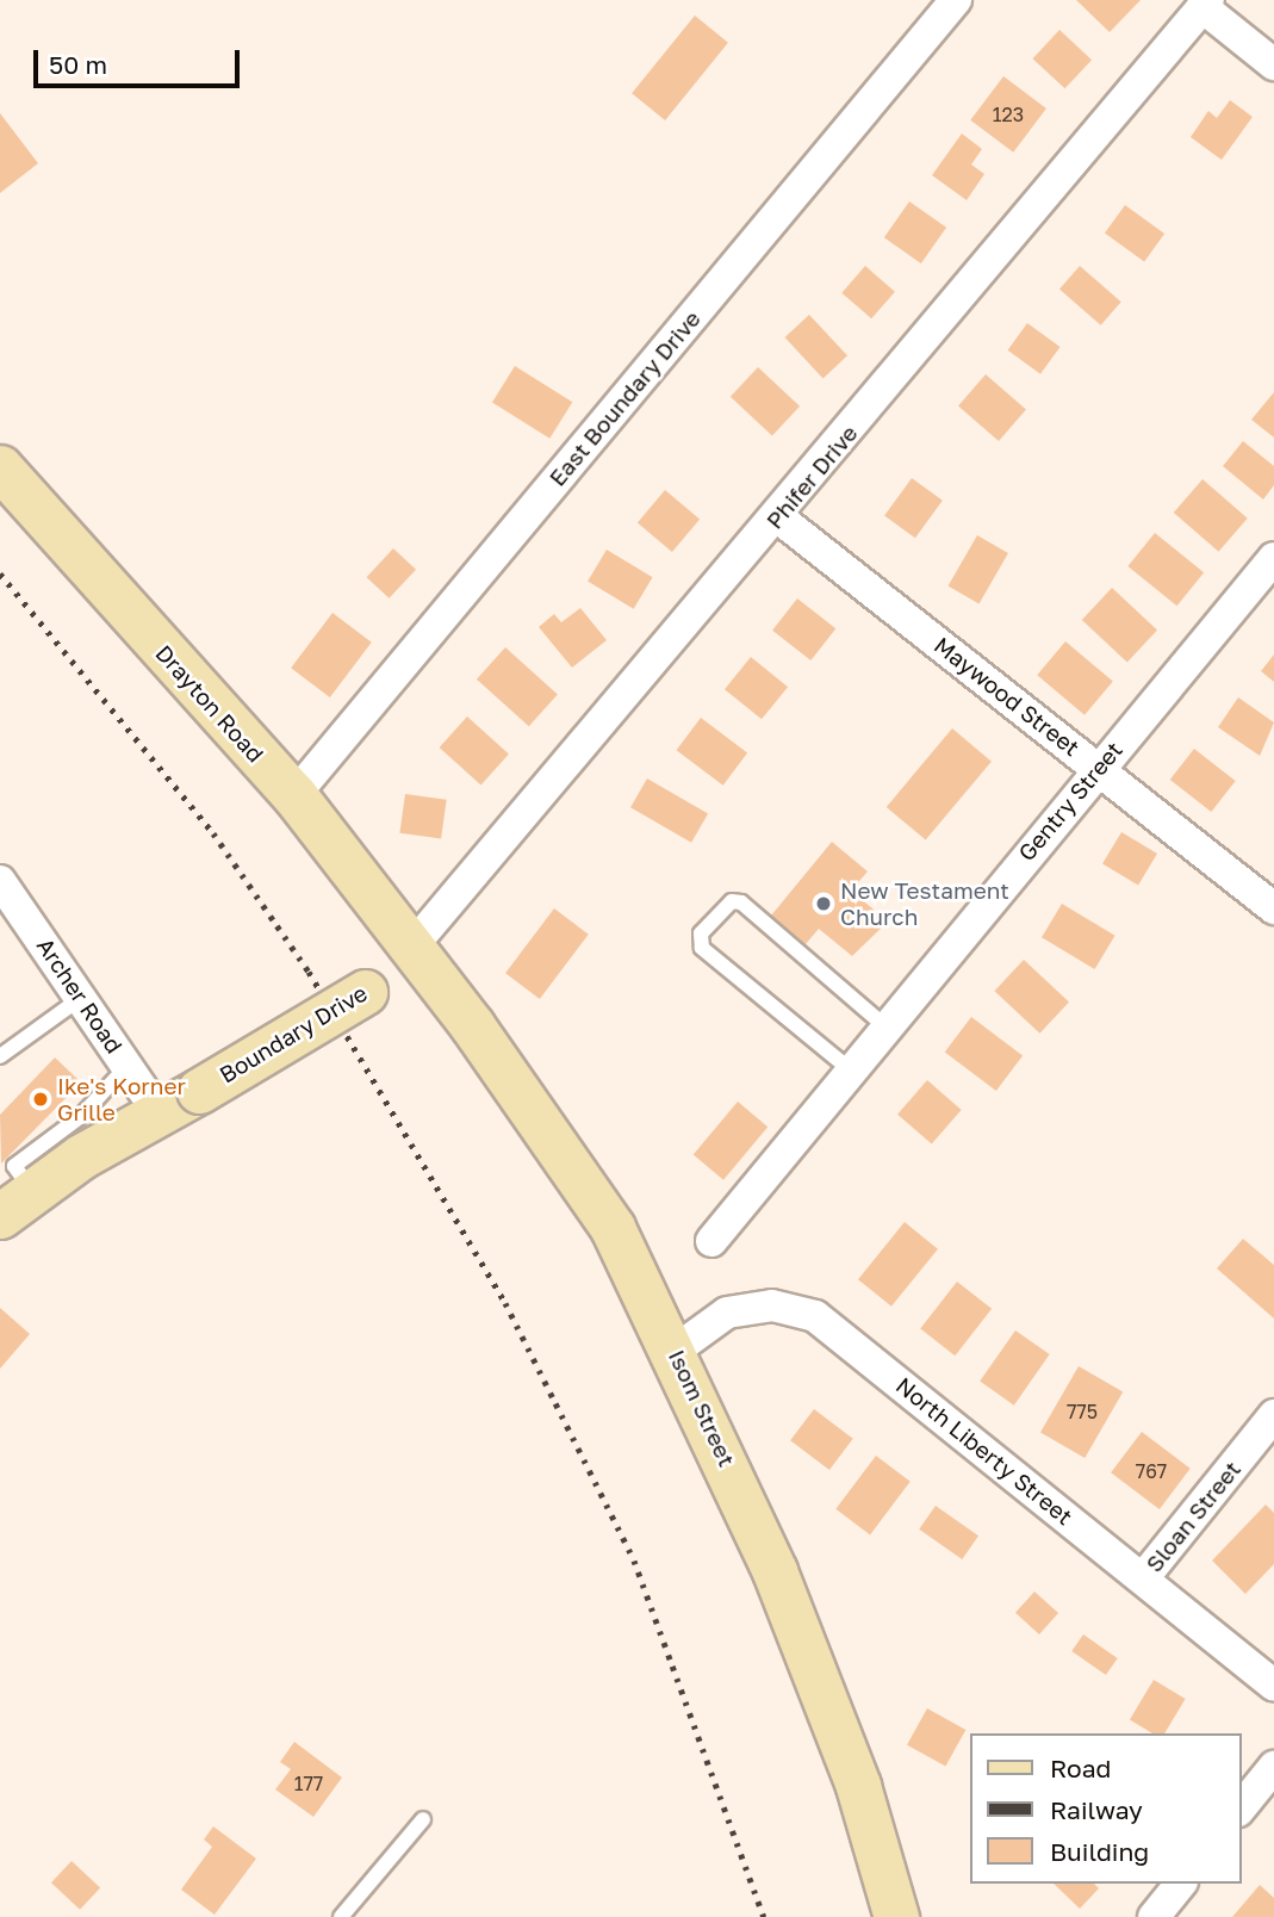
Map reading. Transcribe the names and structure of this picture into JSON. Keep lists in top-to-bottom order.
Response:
{
  "streets": {
    "main road": ["Drayton Road", "Boundary Drive", "Isom Street"],
    "street": [
      "East Boundary Drive",
      "Phifer Drive",
      "Maywood Street",
      "Gentry Street",
      "Archer Road",
      "North Liberty Street",
      "Sloan Street"
    ]
  },
  "crossings": [
    ["East Boundary Drive", "Drayton Road"],
    ["Phifer Drive", "Maywood Street"],
    ["Phifer Drive", "Drayton Road"],
    ["Phifer Drive", "Boundary Drive"],
    ["Phifer Drive", "Isom Street"],
    ["Maywood Street", "Gentry Street"],
    ["Drayton Road", "Boundary Drive"],
    ["Drayton Road", "Isom Street"],
    ["Archer Road", "Boundary Drive"],
    ["Boundary Drive", "Isom Street"],
    ["Isom Street", "North Liberty Street"],
    ["North Liberty Street", "Sloan Street"]
  ],
  "places": ["New Testament Church", "Ike's Korner Grille"],
  "house_numbers": [
    "123",
    "775",
    "767",
    "177"
  ],
  "legend": ["Road", "Railway", "Building"],
  "scale_bar": "50 m"
}
